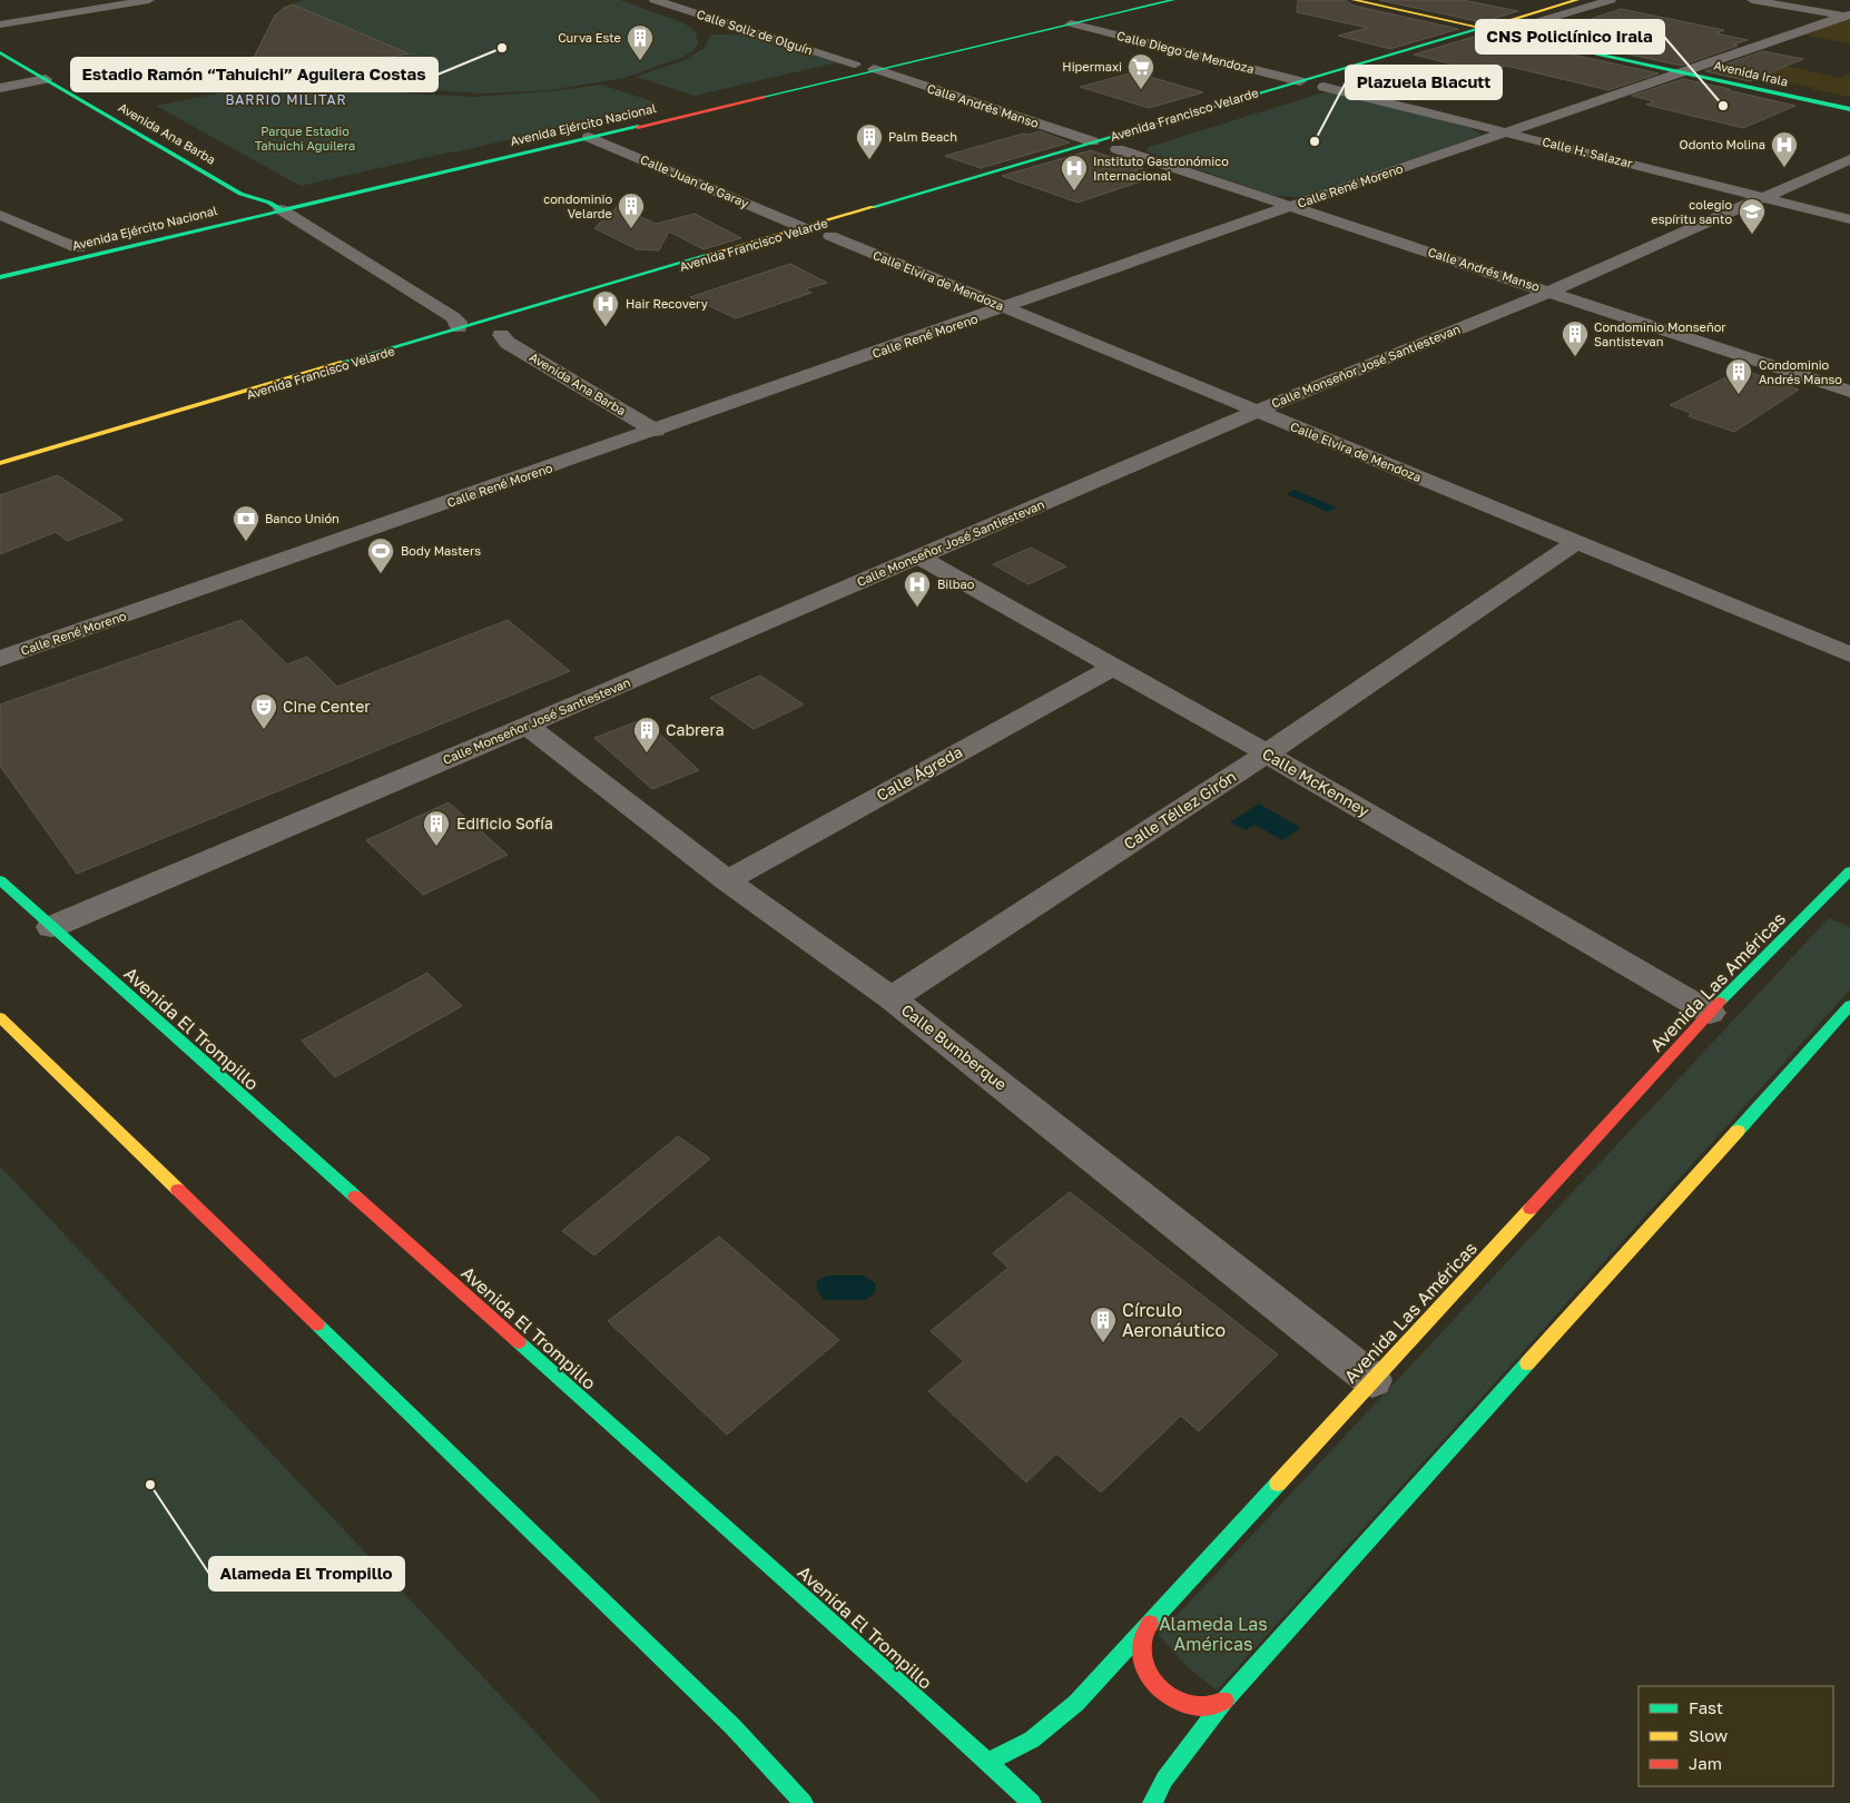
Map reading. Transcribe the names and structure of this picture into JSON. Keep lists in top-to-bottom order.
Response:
{
  "streets": {
    "street": [
      "Calle Soliz de Olguín",
      "Calle Diego de Mendoza",
      "Avenida Irala",
      "Calle Andrés Manso",
      "Avenida Francisco Velarde",
      "Avenida Ejército Nacional",
      "Avenida Ana Barba",
      "Calle H. Salazar",
      "Calle Juan de Garay",
      "Calle René Moreno",
      "Calle Elvira de Mendoza",
      "Calle Monseñor José Santiestevan",
      "Calle Ágreda",
      "Calle McKenney",
      "Calle Téllez Girón",
      "Avenida Las Américas",
      "Avenida El Trompillo",
      "Calle Bumberque"
    ]
  },
  "crossings": [
    ["Calle Soliz de Olguín", "Calle Andrés Manso"],
    ["Calle Soliz de Olguín", "Avenida Ejército Nacional"],
    ["Calle Diego de Mendoza", "Avenida Francisco Velarde"],
    ["Calle Diego de Mendoza", "Avenida Ejército Nacional"],
    ["Avenida Irala", "Avenida Francisco Velarde"],
    ["Avenida Irala", "Calle René Moreno"],
    ["Calle Andrés Manso", "Avenida Francisco Velarde"],
    ["Calle Andrés Manso", "Avenida Ejército Nacional"],
    ["Calle Andrés Manso", "Calle René Moreno"],
    ["Calle Andrés Manso", "Calle Monseñor José Santiestevan"],
    ["Avenida Francisco Velarde", "Avenida Ana Barba"],
    ["Avenida Francisco Velarde", "Calle H. Salazar"],
    ["Avenida Francisco Velarde", "Calle Juan de Garay"],
    ["Avenida Francisco Velarde", "Calle Elvira de Mendoza"],
    ["Avenida Ejército Nacional", "Avenida Ana Barba"],
    ["Avenida Ejército Nacional", "Calle Juan de Garay"],
    ["Avenida Ana Barba", "Calle René Moreno"],
    ["Calle H. Salazar", "Calle René Moreno"],
    ["Calle H. Salazar", "Calle Monseñor José Santiestevan"],
    ["Calle Juan de Garay", "Calle Elvira de Mendoza"],
    ["Calle René Moreno", "Calle Elvira de Mendoza"],
    ["Calle Elvira de Mendoza", "Calle Monseñor José Santiestevan"],
    ["Calle Elvira de Mendoza", "Calle Téllez Girón"],
    ["Calle Monseñor José Santiestevan", "Calle McKenney"],
    ["Calle Monseñor José Santiestevan", "Avenida El Trompillo"],
    ["Calle Monseñor José Santiestevan", "Calle Bumberque"],
    ["Calle Ágreda", "Calle McKenney"],
    ["Calle Ágreda", "Calle Bumberque"],
    ["Calle McKenney", "Calle Téllez Girón"],
    ["Calle McKenney", "Avenida Las Américas"],
    ["Calle Téllez Girón", "Calle Bumberque"],
    ["Avenida Las Américas", "Avenida El Trompillo"],
    ["Avenida Las Américas", "Calle Bumberque"]
  ],
  "districts": ["BARRIO MILITAR"],
  "parks": ["Parque Estadio Tahuichi Aguilera", "Alameda Las Américas"],
  "places": {
    "other": [
      "Estadio Ramón “Tahuichi” Aguilera Costas",
      "CNS Policlínico Irala",
      "Plazuela Blacutt",
      "Alameda El Trompillo"
    ],
    "building": [
      "Curva Este",
      "Palm Beach",
      "condominio Velarde",
      "Condominio Monseñor Santistevan",
      "Condominio Andrés Manso",
      "Cabrera",
      "Edificio Sofía",
      "Círculo Aeronáutico"
    ],
    "supermarket": ["Hipermaxi"],
    "hospital": [
      "Odonto Molina",
      "Instituto Gastronómico Internacional",
      "Hair Recovery",
      "Bilbao"
    ],
    "school or university": ["colegio espíritu santo"],
    "bank": ["Banco Unión"],
    "sports": ["Body Masters"],
    "theatre": ["Cine Center"]
  },
  "legend": ["Fast", "Slow", "Jam"]
}
